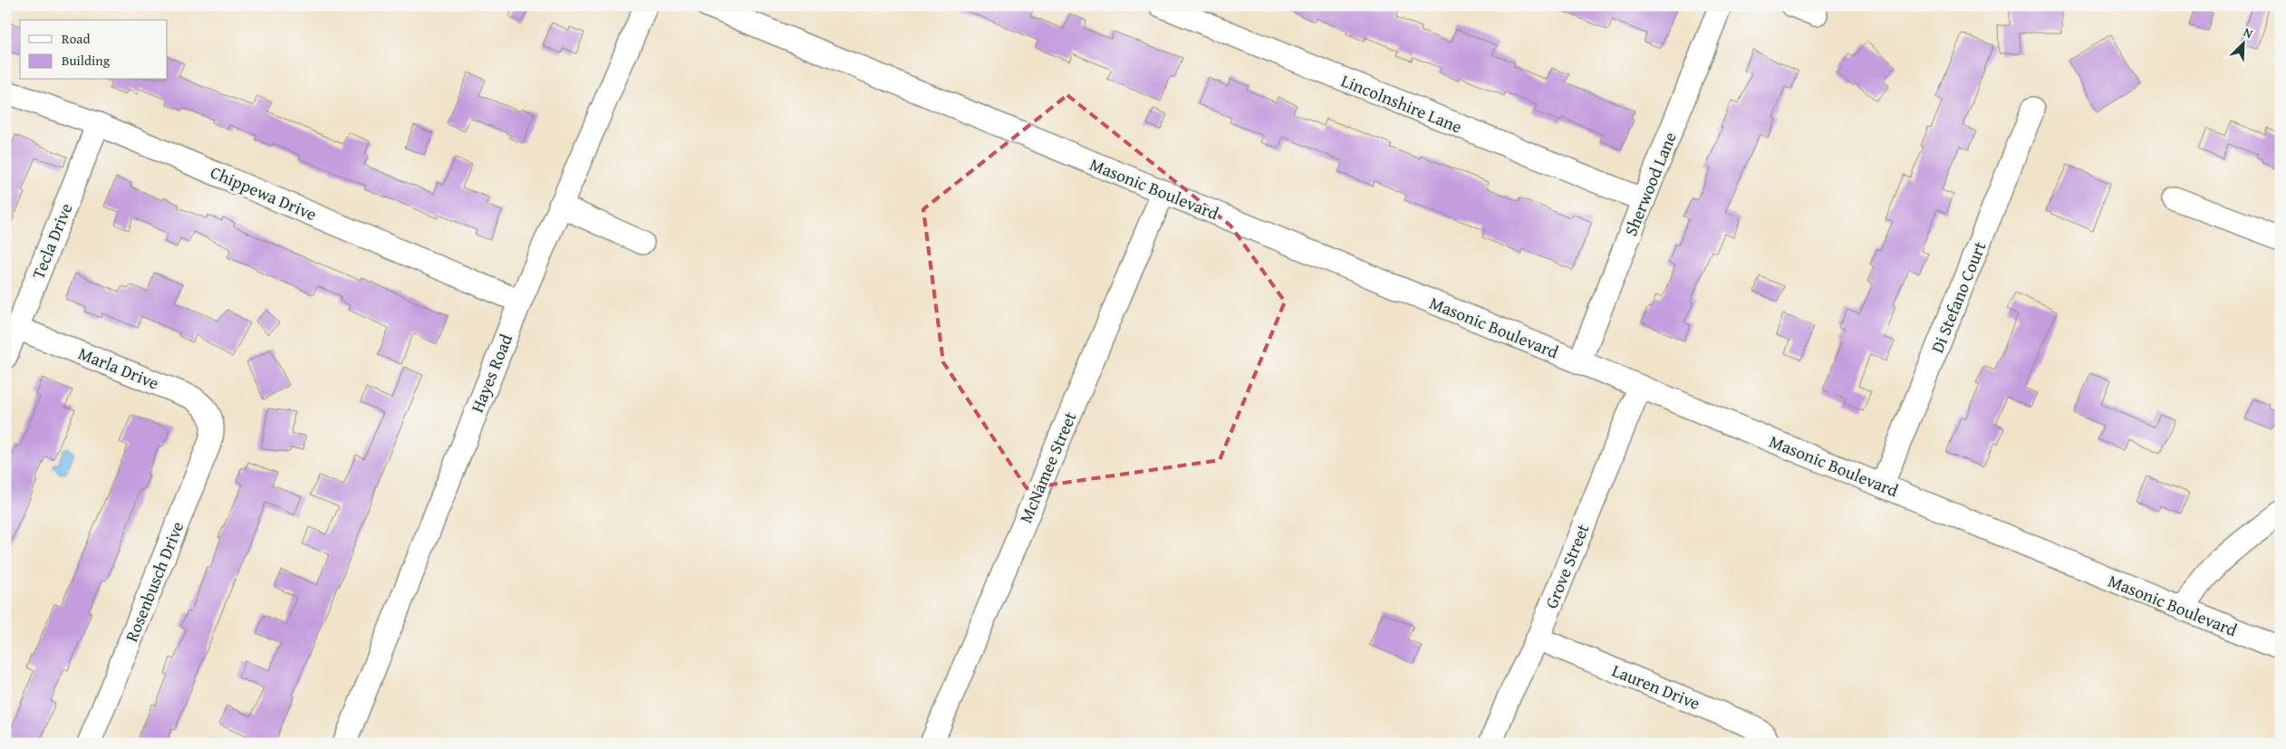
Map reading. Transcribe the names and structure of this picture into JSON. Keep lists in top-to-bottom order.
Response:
{
  "streets": {
    "street": [
      "Lincolnshire Lane",
      "Sherwood Lane",
      "Masonic Boulevard",
      "Chippewa Drive",
      "Tecla Drive",
      "Di Stefano Court",
      "Marla Drive",
      "Hayes Road",
      "McNamee Street",
      "Grove Street",
      "Rosenbusch Drive",
      "Lauren Drive"
    ]
  },
  "crossings": [
    ["Lincolnshire Lane", "Sherwood Lane"],
    ["Sherwood Lane", "Masonic Boulevard"],
    ["Masonic Boulevard", "Di Stefano Court"],
    ["Masonic Boulevard", "McNamee Street"],
    ["Masonic Boulevard", "Grove Street"],
    ["Chippewa Drive", "Tecla Drive"],
    ["Chippewa Drive", "Hayes Road"],
    ["Tecla Drive", "Marla Drive"],
    ["Marla Drive", "Rosenbusch Drive"],
    ["Grove Street", "Lauren Drive"]
  ],
  "legend": ["Road", "Building"],
  "north": "top right"
}
